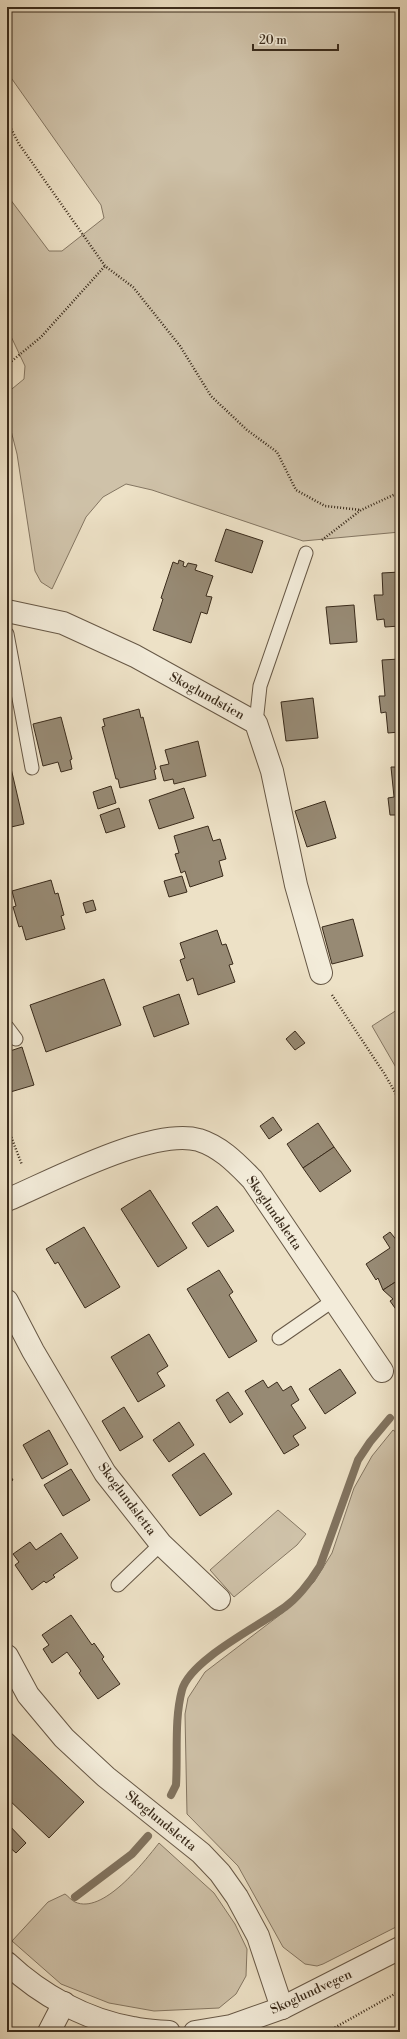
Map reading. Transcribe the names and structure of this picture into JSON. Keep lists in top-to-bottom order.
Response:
{
  "streets": {
    "street": ["Skoglundstien", "Skoglundsletta", "Skoglundvegen"]
  },
  "crossings": [
    ["Skoglundsletta", "Skoglundvegen"]
  ],
  "scale_bar": "20 m"
}
